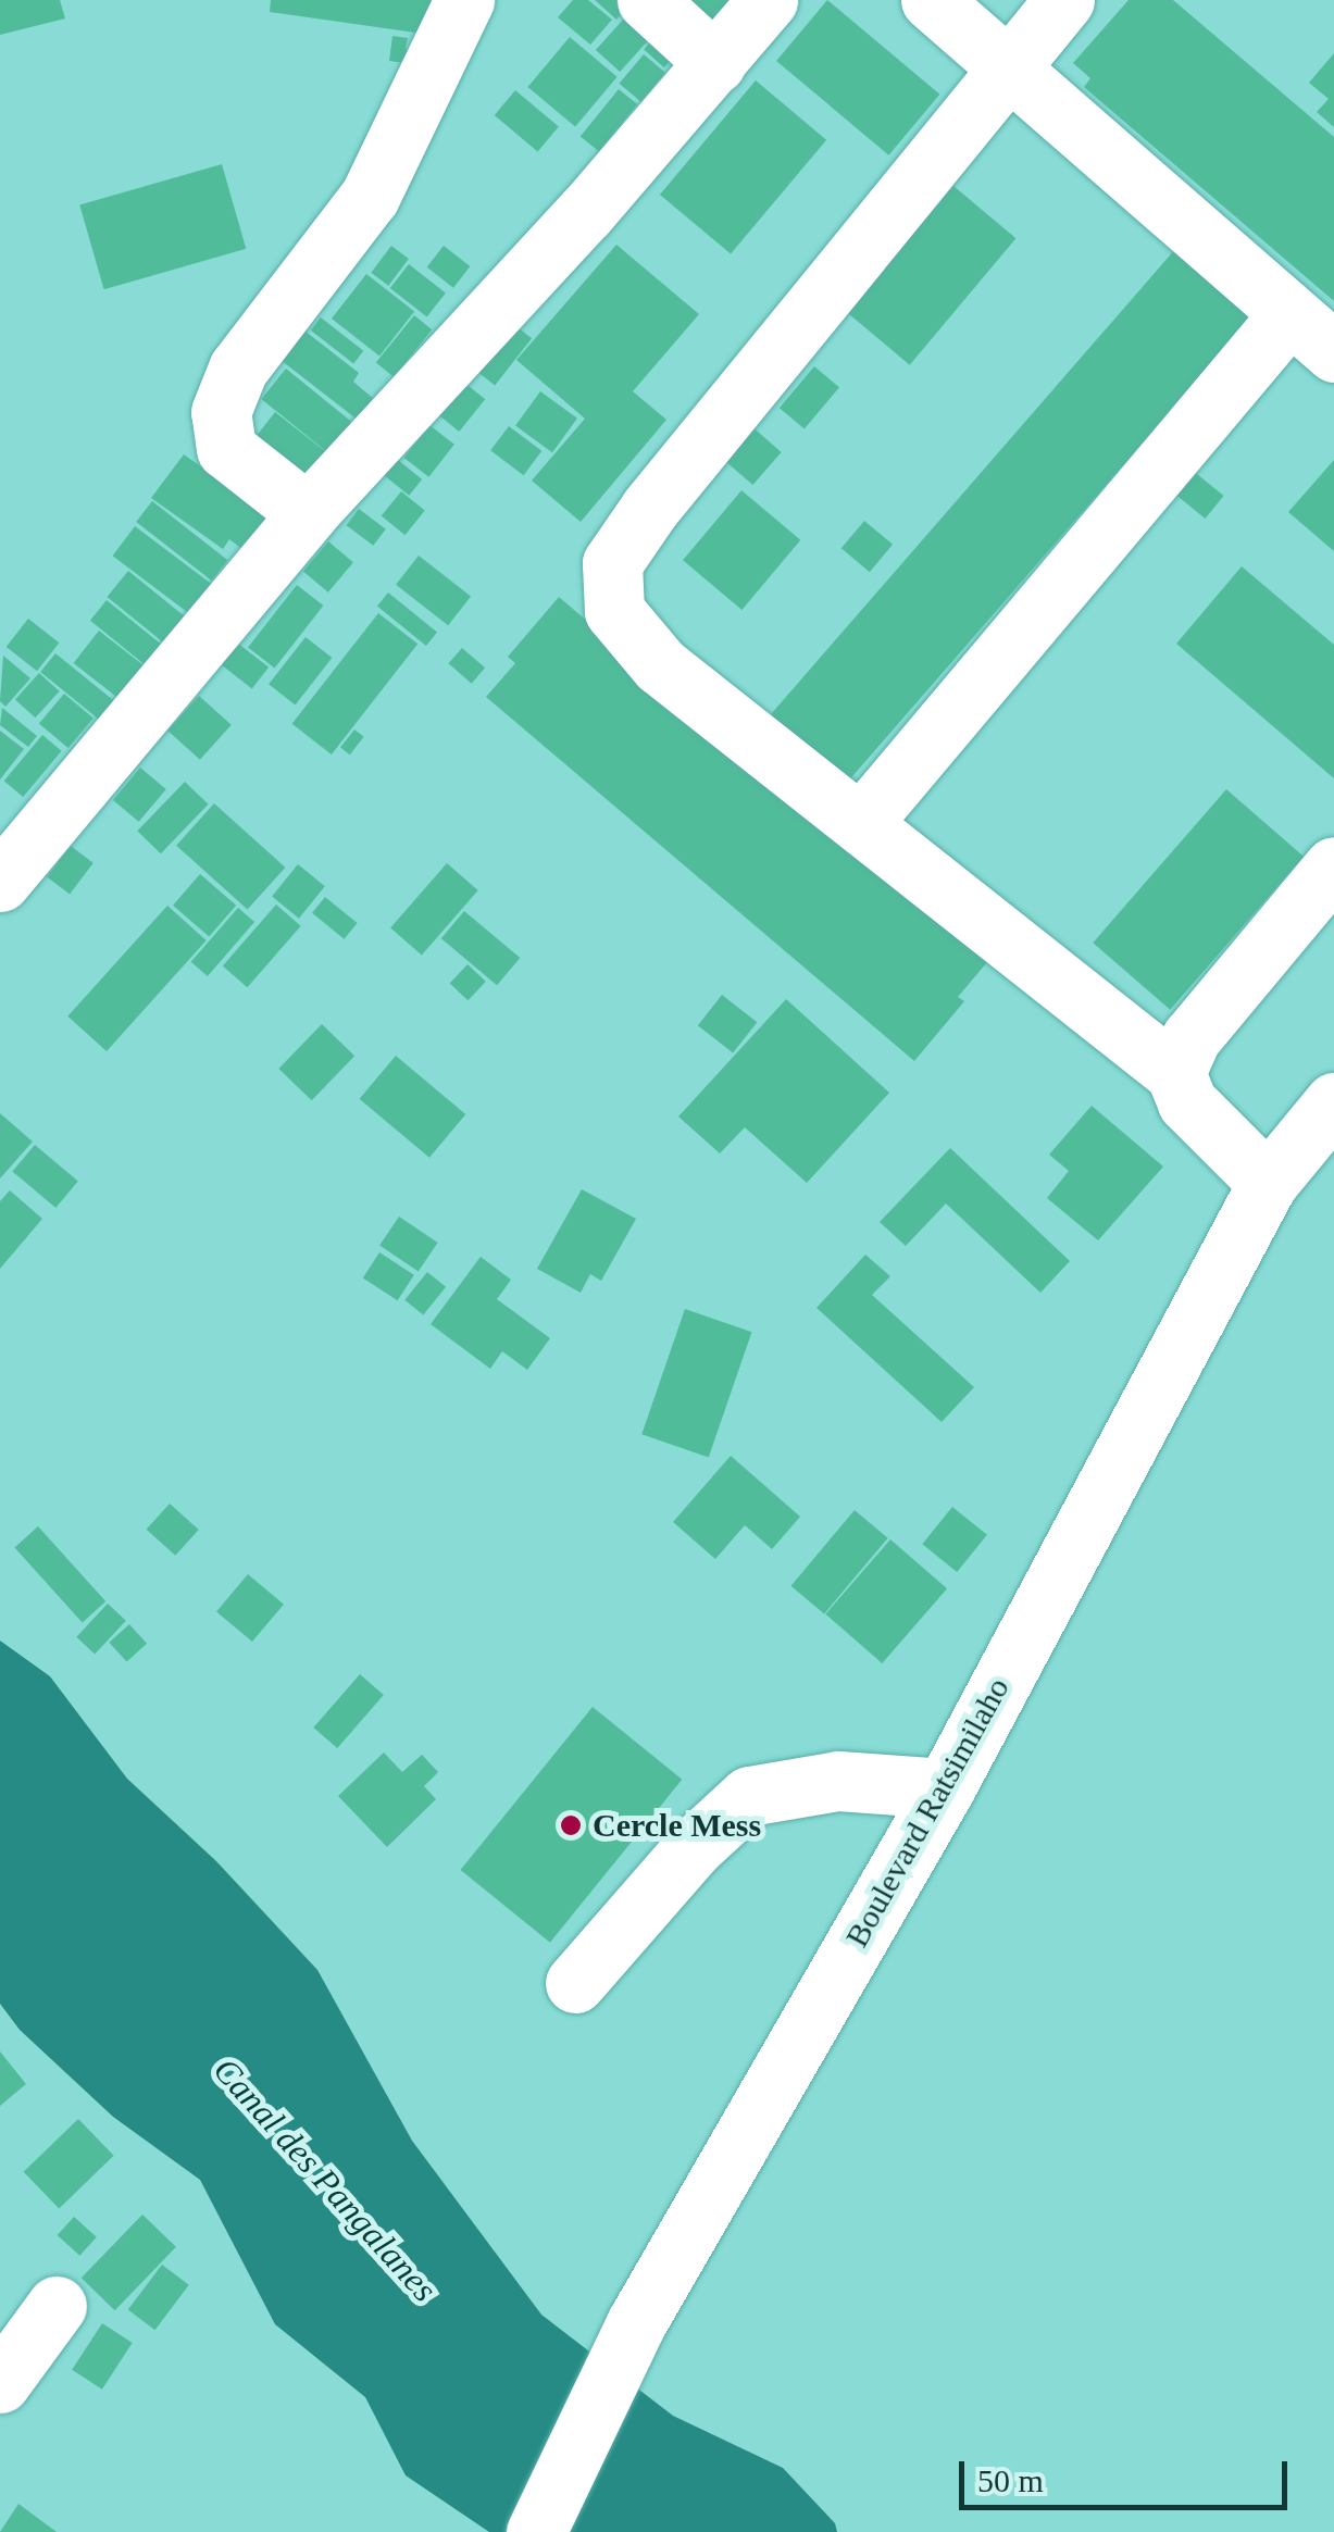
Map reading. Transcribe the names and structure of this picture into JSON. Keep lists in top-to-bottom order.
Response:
{
  "streets": {
    "street": ["Boulevard Ratsimilaho"]
  },
  "water": ["Canal des Pangalanes"],
  "places": ["Cercle Mess"],
  "scale_bar": "50 m"
}
